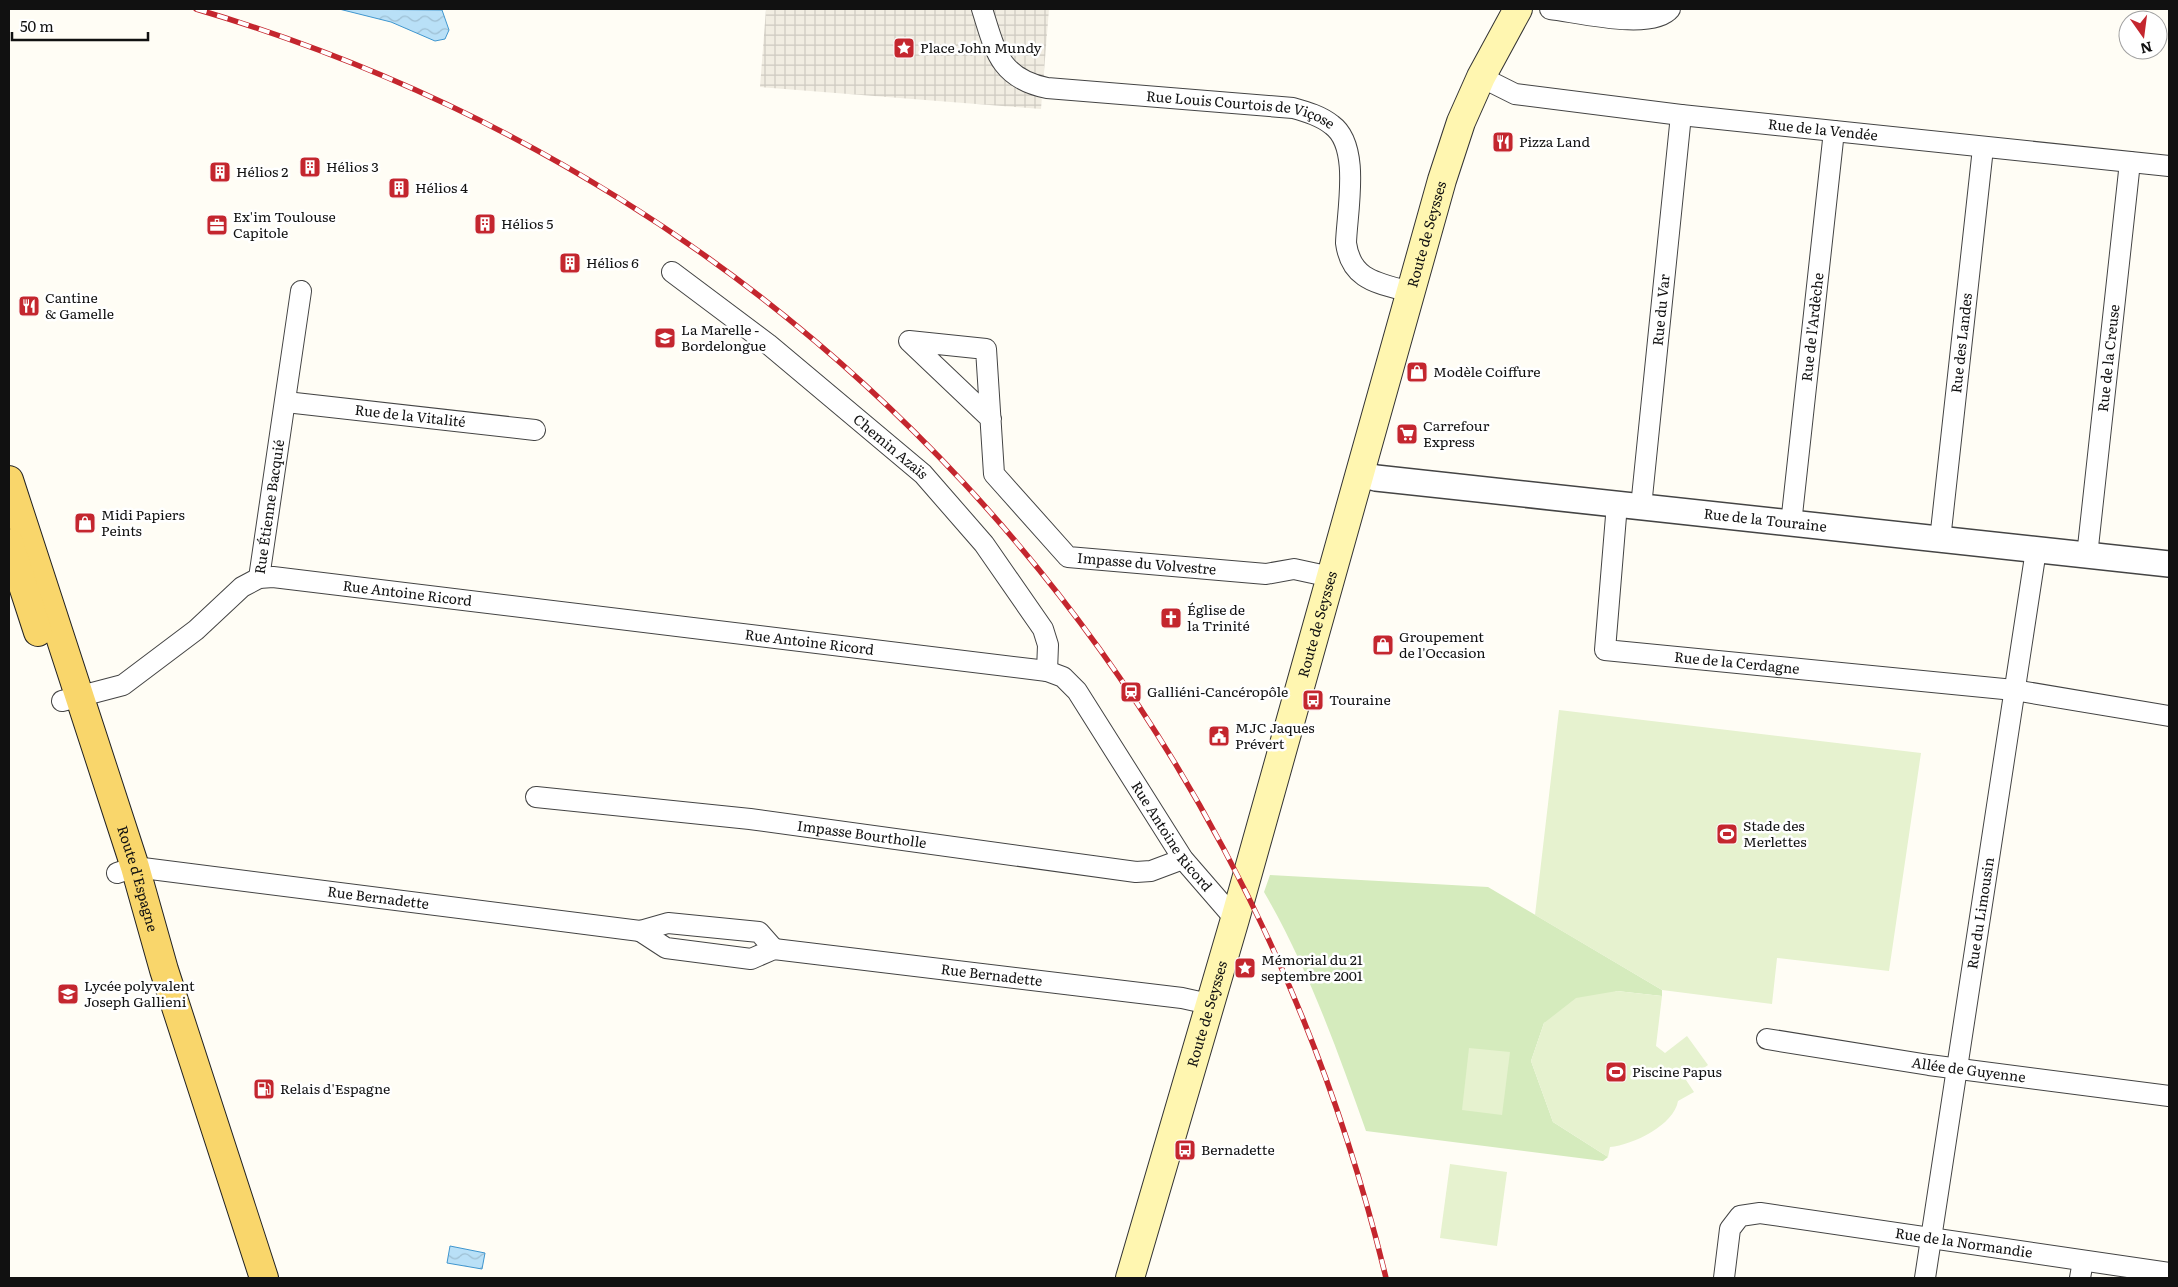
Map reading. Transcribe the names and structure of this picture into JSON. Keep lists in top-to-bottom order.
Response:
{
  "streets": {
    "main road": ["Route de Seysses", "Route d'Espagne"],
    "street": [
      "Rue Louis Courtois de Viçose",
      "Rue de la Vendée",
      "Rue du Var",
      "Rue de l'Ardèche",
      "Rue des Landes",
      "Rue de la Creuse",
      "Rue de la Vitalité",
      "Chemin Azaïs",
      "Rue Étienne Bacquié",
      "Rue de la Touraine",
      "Impasse du Volvestre",
      "Rue Antoine Ricord",
      "Rue de la Cerdagne",
      "Impasse Bourtholle",
      "Rue Bernadette",
      "Rue du Limousin",
      "Allée de Guyenne",
      "Rue de la Normandie"
    ]
  },
  "crossings": [
    ["Rue Louis Courtois de Viçose", "Route de Seysses"],
    ["Rue de la Vendée", "Route de Seysses"],
    ["Rue de la Vendée", "Rue du Var"],
    ["Rue de la Vendée", "Rue de l'Ardèche"],
    ["Rue de la Vendée", "Rue des Landes"],
    ["Rue de la Vendée", "Rue de la Creuse"],
    ["Route de Seysses", "Rue de la Touraine"],
    ["Route de Seysses", "Impasse du Volvestre"],
    ["Route de Seysses", "Rue Antoine Ricord"],
    ["Route de Seysses", "Rue Bernadette"],
    ["Rue du Var", "Rue de la Touraine"],
    ["Rue du Var", "Rue de la Cerdagne"],
    ["Rue de l'Ardèche", "Rue de la Touraine"],
    ["Rue des Landes", "Rue de la Touraine"],
    ["Rue de la Creuse", "Rue de la Touraine"],
    ["Rue de la Vitalité", "Rue Étienne Bacquié"],
    ["Chemin Azaïs", "Rue Antoine Ricord"],
    ["Rue Étienne Bacquié", "Rue Antoine Ricord"],
    ["Rue Étienne Bacquié", "Route d'Espagne"],
    ["Rue de la Touraine", "Rue de la Cerdagne"],
    ["Rue de la Touraine", "Rue du Limousin"],
    ["Rue Antoine Ricord", "Impasse Bourtholle"],
    ["Rue de la Cerdagne", "Rue du Limousin"],
    ["Route d'Espagne", "Rue Bernadette"],
    ["Rue du Limousin", "Allée de Guyenne"],
    ["Rue du Limousin", "Rue de la Normandie"]
  ],
  "places": {
    "place": ["Place John Mundy", "Mémorial du 21 septembre 2001"],
    "restaurant": ["Pizza Land", "Cantine & Gamelle"],
    "building": [
      "Hélios 3",
      "Hélios 2",
      "Hélios 4",
      "Hélios 5",
      "Hélios 6"
    ],
    "office": ["Ex'im Toulouse Capitole"],
    "school or university": ["La Marelle - Bordelongue", "Lycée polyvalent Joseph Gallieni"],
    "shop": ["Modèle Coiffure", "Midi Papiers Peints", "Groupement de l'Occasion"],
    "supermarket": ["Carrefour Express"],
    "church": ["Église de la Trinité"],
    "station": ["Galliéni-Cancéropôle"],
    "bus stop": ["Touraine", "Bernadette"],
    "public building": ["MJC Jaques Prévert"],
    "sports": ["Stade des Merlettes", "Piscine Papus"],
    "fuel station": ["Relais d'Espagne"]
  },
  "scale_bar": "50 m",
  "north": "bottom"
}
